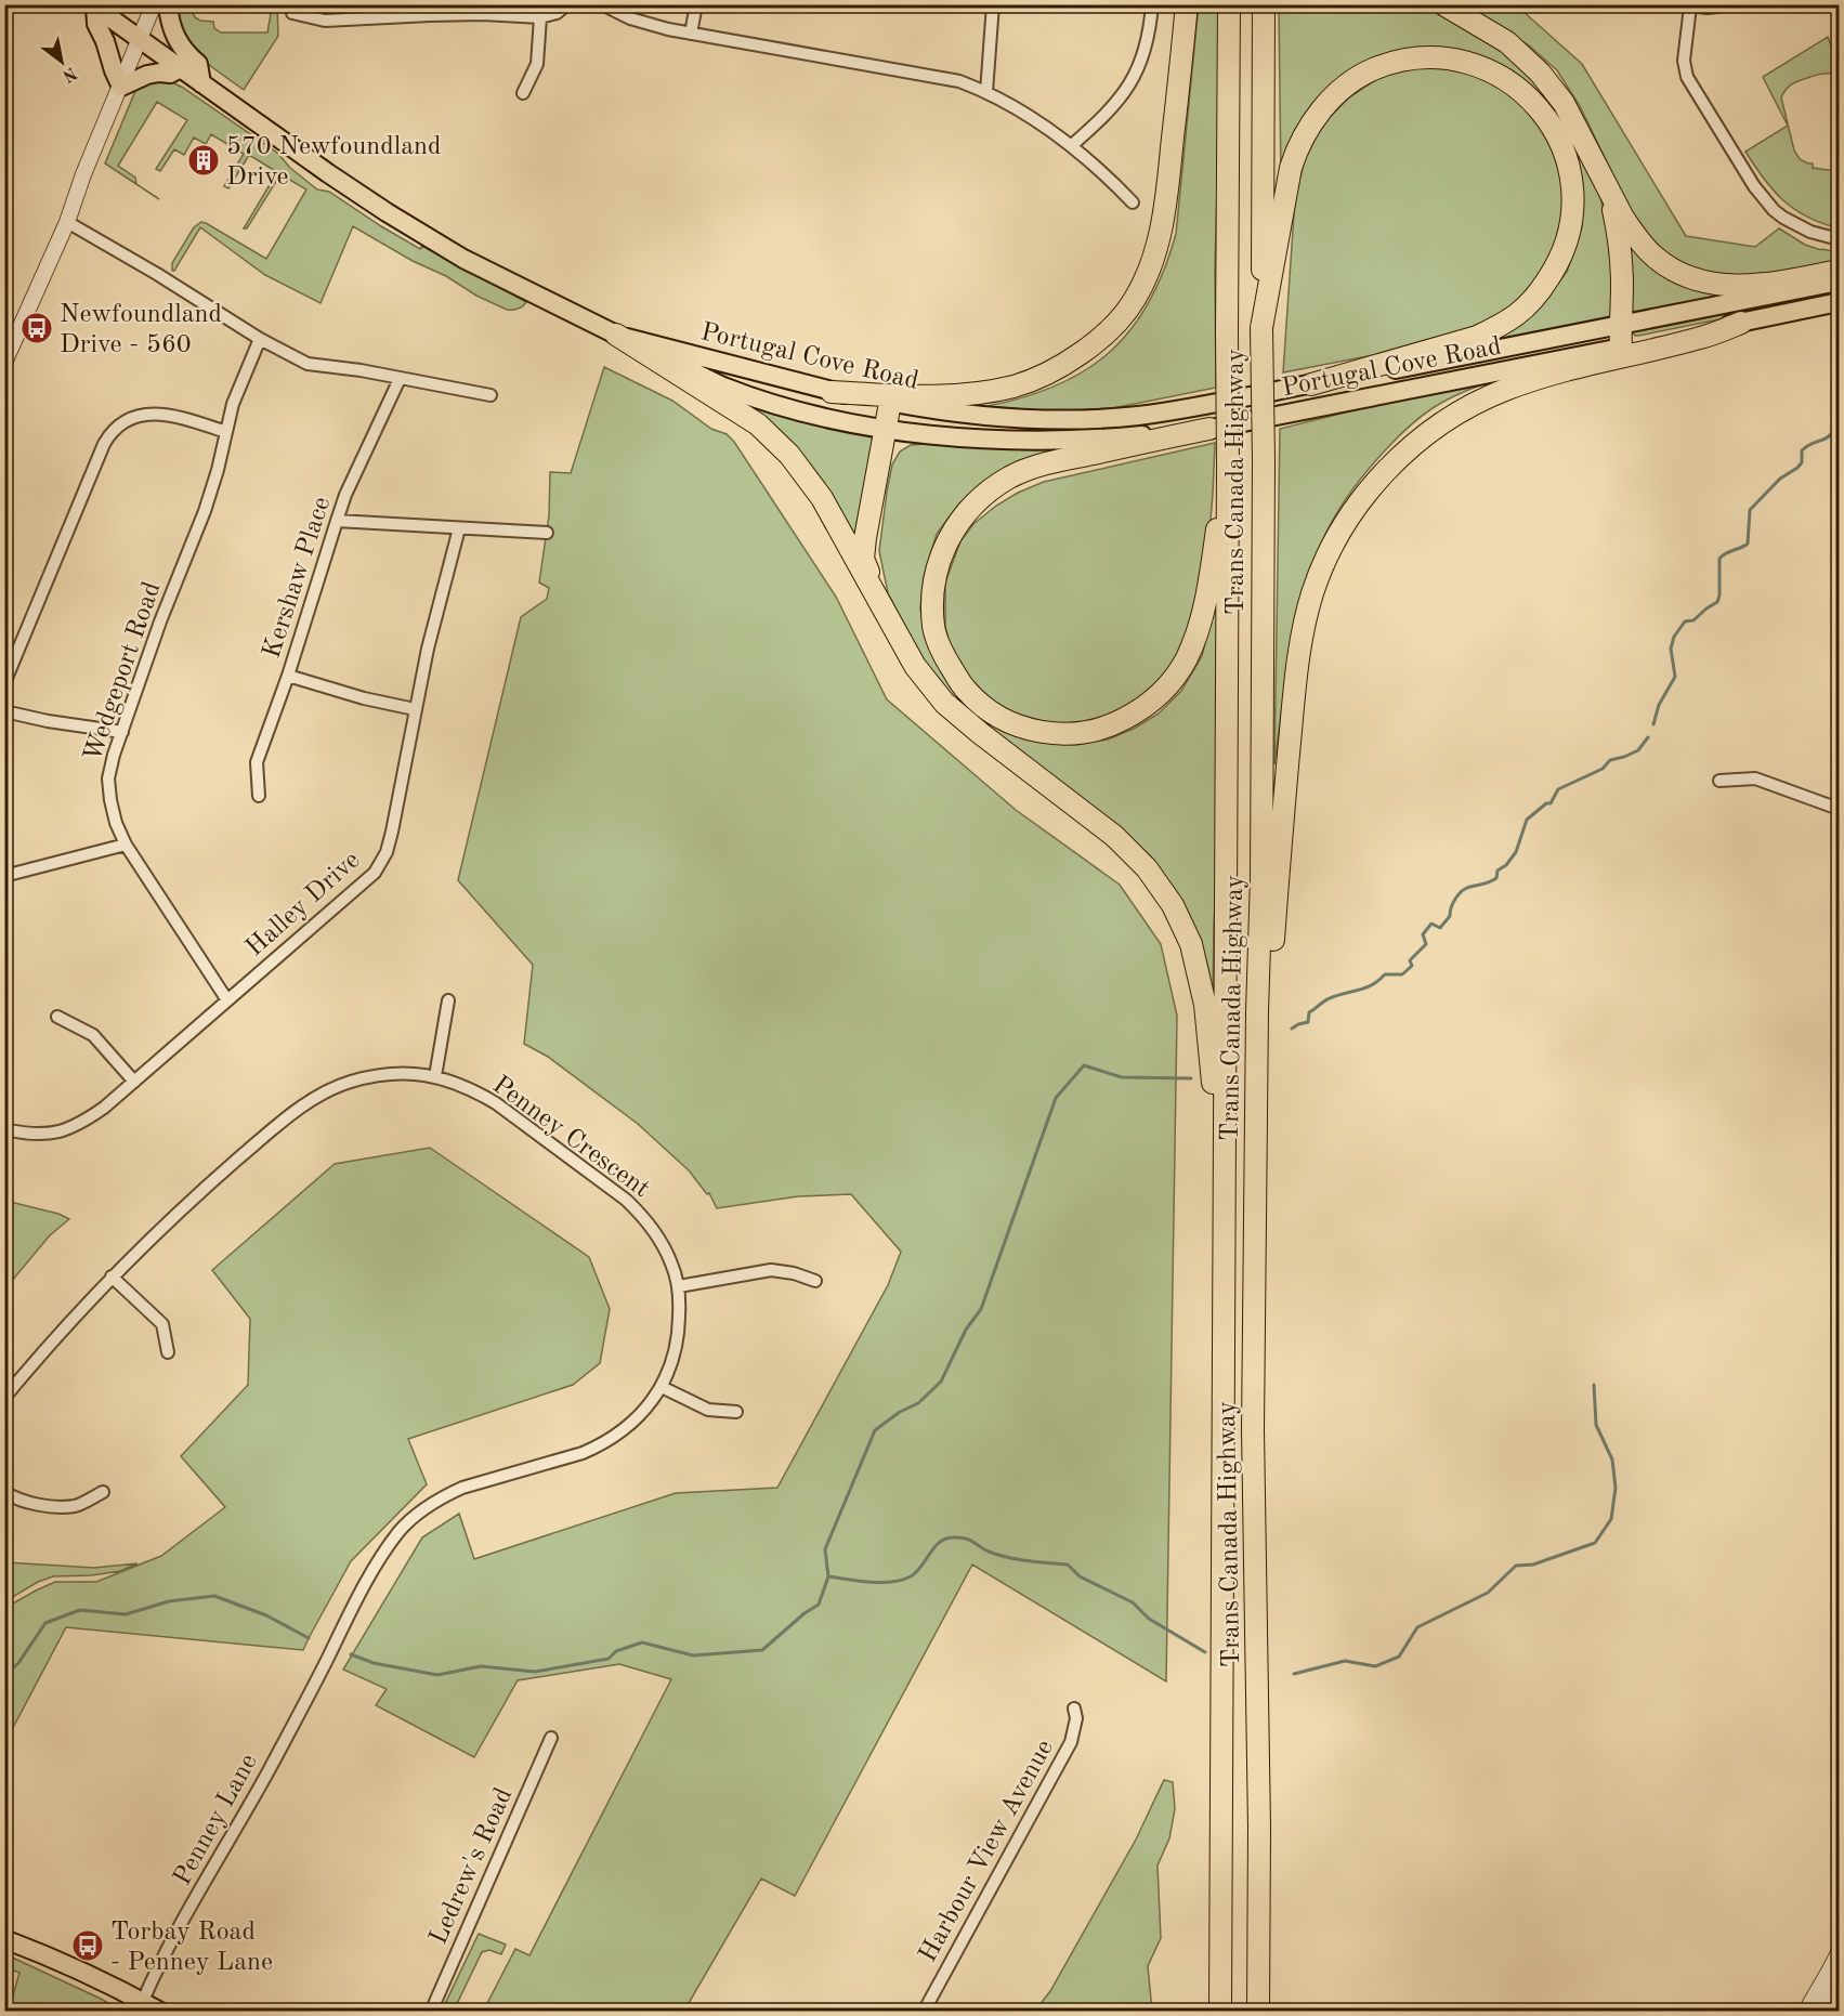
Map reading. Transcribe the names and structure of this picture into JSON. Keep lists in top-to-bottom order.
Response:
{
  "streets": {
    "highway": ["Trans Canada Highway"],
    "main road": ["Portugal Cove Road"],
    "street": [
      "Kershaw Place",
      "Wedgeport Road",
      "Halley Drive",
      "Penney Crescent",
      "Penney Lane",
      "Harbour View Avenue",
      "Ledrew's Road"
    ]
  },
  "crossings": [
    ["Wedgeport Road", "Halley Drive"],
    ["Penney Crescent", "Penney Lane"]
  ],
  "places": {
    "building": ["570 Newfoundland Drive"],
    "bus stop": ["Newfoundland Drive - 560", "Torbay Road - Penney Lane"]
  },
  "north": "bottom right"
}
